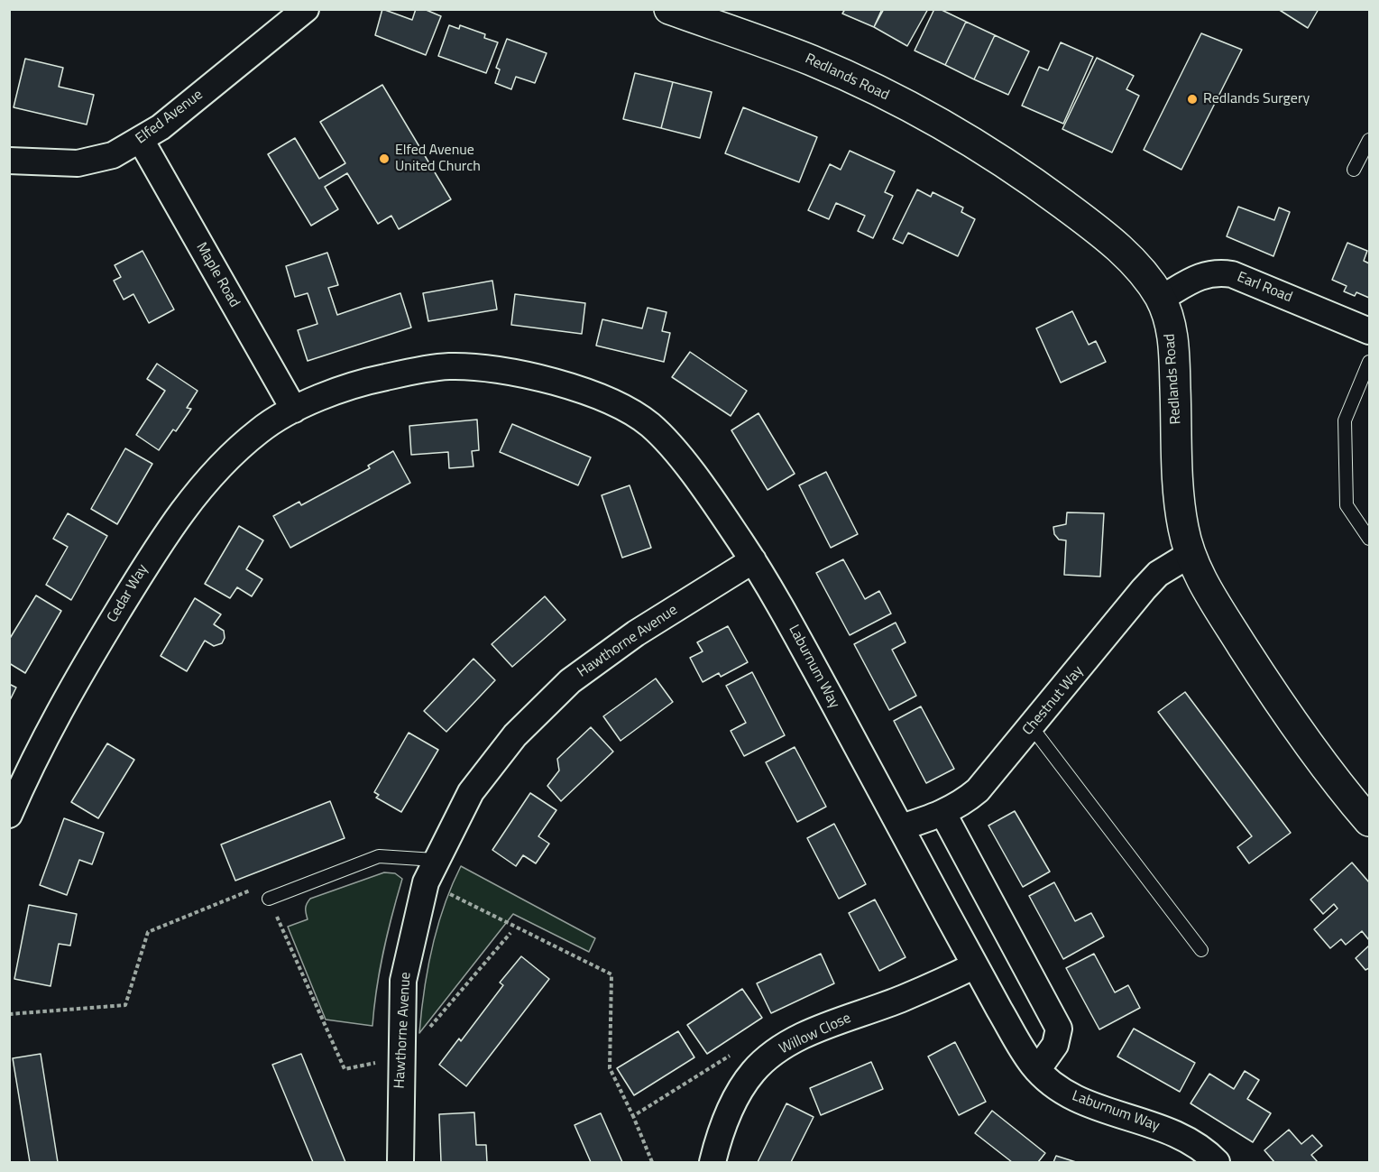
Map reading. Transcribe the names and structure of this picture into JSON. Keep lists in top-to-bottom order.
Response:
{
  "streets": {
    "main road": ["Redlands Road"],
    "street": [
      "Elfed Avenue",
      "Maple Road",
      "Earl Road",
      "Cedar Way",
      "Hawthorne Avenue",
      "Laburnum Way",
      "Chestnut Way",
      "Willow Close"
    ]
  },
  "crossings": [
    ["Redlands Road", "Earl Road"],
    ["Redlands Road", "Chestnut Way"],
    ["Elfed Avenue", "Maple Road"],
    ["Maple Road", "Cedar Way"],
    ["Maple Road", "Laburnum Way"],
    ["Cedar Way", "Laburnum Way"],
    ["Hawthorne Avenue", "Laburnum Way"],
    ["Laburnum Way", "Chestnut Way"],
    ["Laburnum Way", "Willow Close"]
  ],
  "places": ["Redlands Surgery", "Elfed Avenue United Church"]
}
